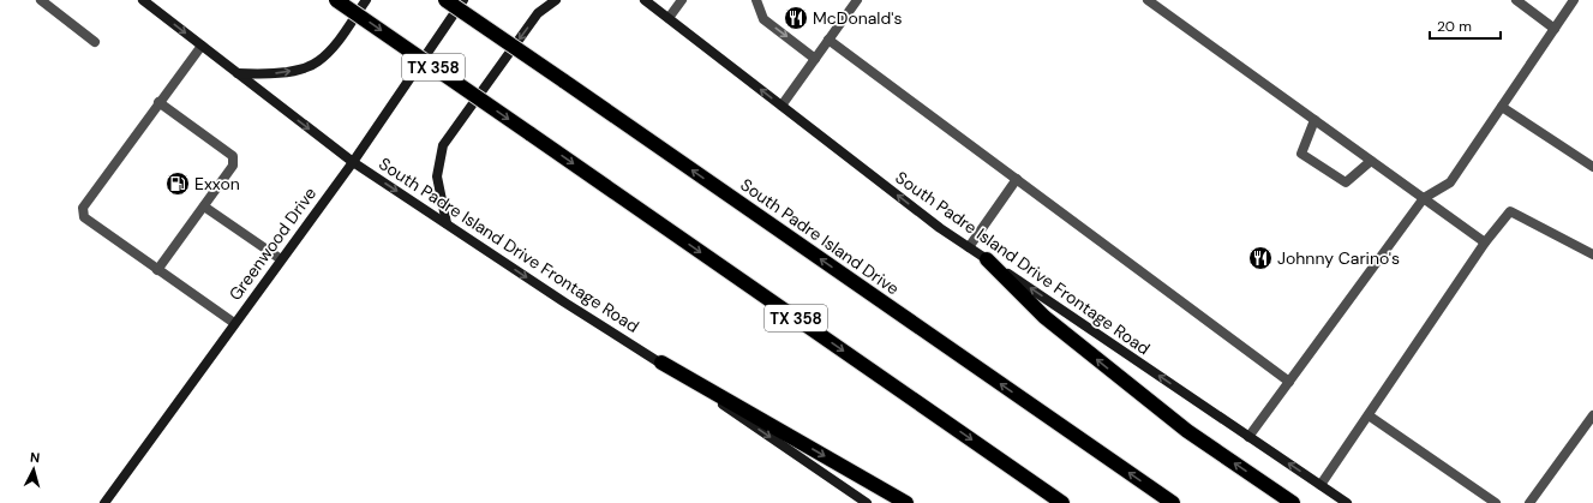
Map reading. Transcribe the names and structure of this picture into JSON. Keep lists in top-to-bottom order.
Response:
{
  "streets": {
    "highway": ["TX 358", "South Padre Island Drive"],
    "main road": ["Greenwood Drive", "South Padre Island Drive Frontage Road"]
  },
  "crossings": [
    ["Greenwood Drive", "South Padre Island Drive Frontage Road"]
  ],
  "places": {
    "restaurant": ["McDonald's", "Johnny Carino's"],
    "fuel station": ["Exxon"]
  },
  "scale_bar": "20 m",
  "north": "top"
}
